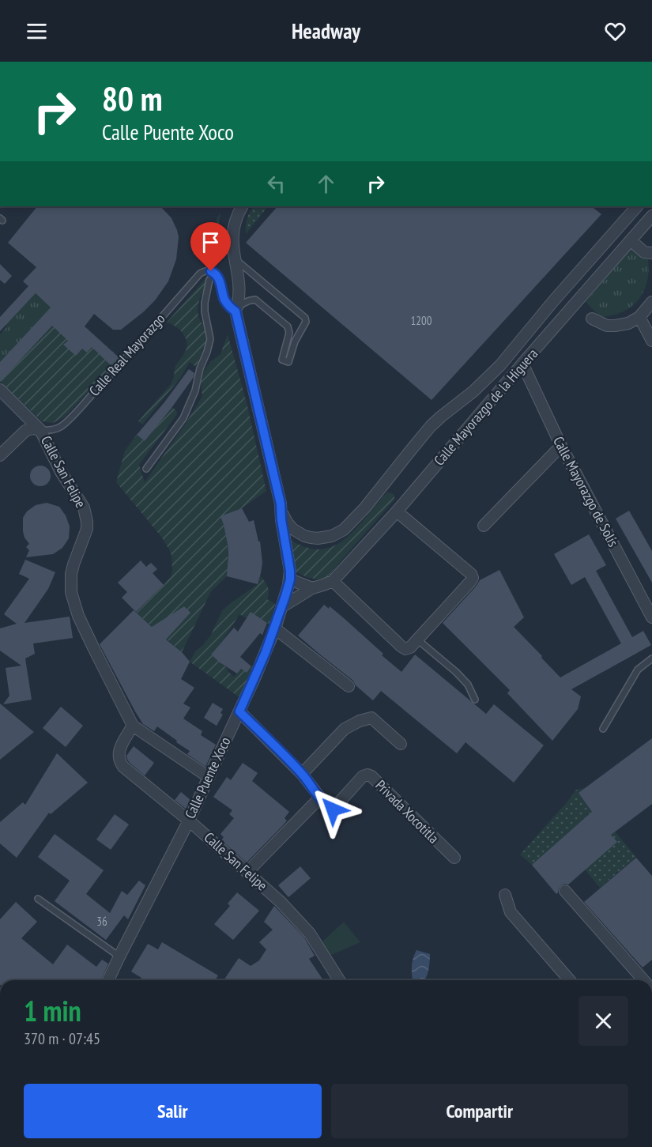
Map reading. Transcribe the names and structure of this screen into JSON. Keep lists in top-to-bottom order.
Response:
{
  "streets": {
    "street": [
      "Calle Real Mayorazgo",
      "Calle Mayorazgo de la Higuera",
      "Calle San Felipe",
      "Calle Mayorazgo de Solís",
      "Calle Puente Xoco",
      "Privada Xocotitla"
    ]
  },
  "crossings": [
    ["Calle Real Mayorazgo", "Calle San Felipe"],
    ["Calle Mayorazgo de la Higuera", "Calle Mayorazgo de Solís"],
    ["Calle Mayorazgo de la Higuera", "Calle Puente Xoco"],
    ["Calle San Felipe", "Calle Puente Xoco"]
  ],
  "house_numbers": ["1200", "36"],
  "page": {
    "header": "Headway",
    "turn": ["80 m", "Calle Puente Xoco"],
    "heading": ["1 min", "370 m · 07:45"],
    "buttons": ["Salir", "Compartir"]
  }
}
